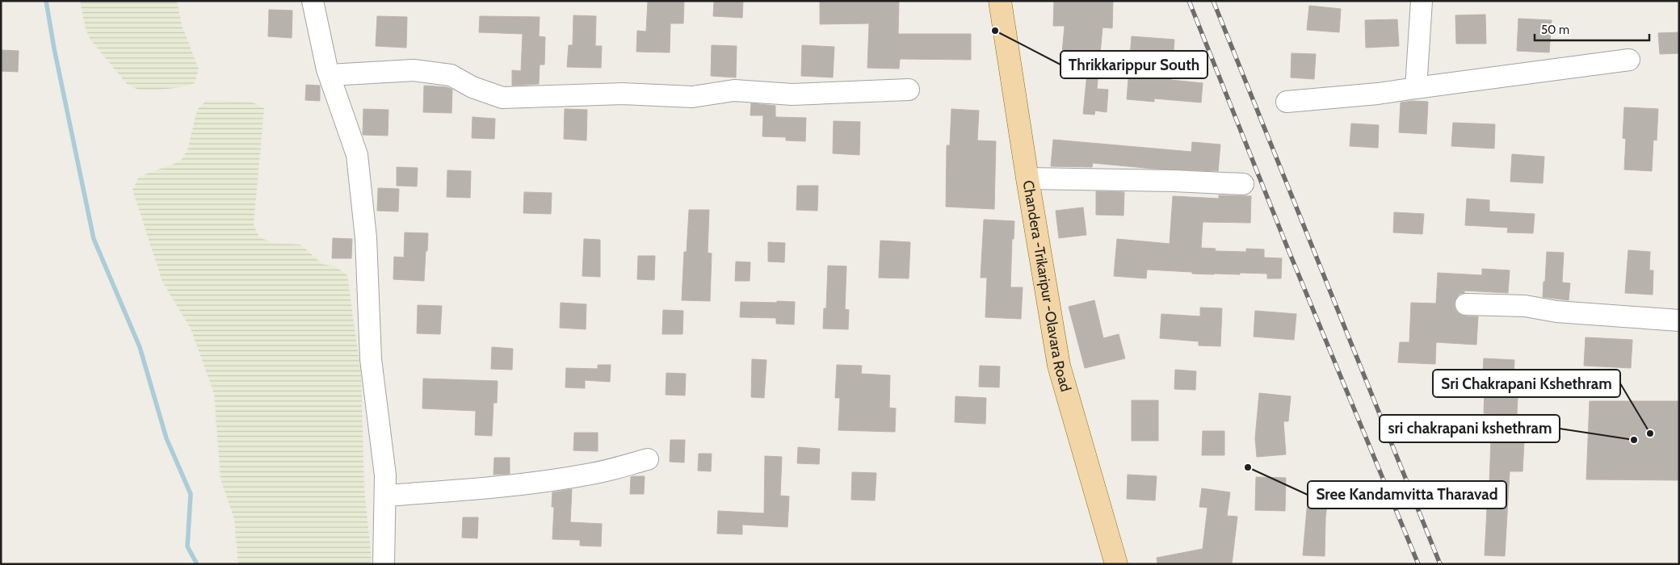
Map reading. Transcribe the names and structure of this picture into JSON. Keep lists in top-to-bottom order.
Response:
{
  "streets": {
    "main road": ["Chandera -Trikaripur -Olavara Road"]
  },
  "places": [
    "Thrikkarippur South",
    "Sri Chakrapani Kshethram",
    "sri chakrapani kshethram",
    "Sree Kandamvitta Tharavad"
  ],
  "scale_bar": "50 m"
}
